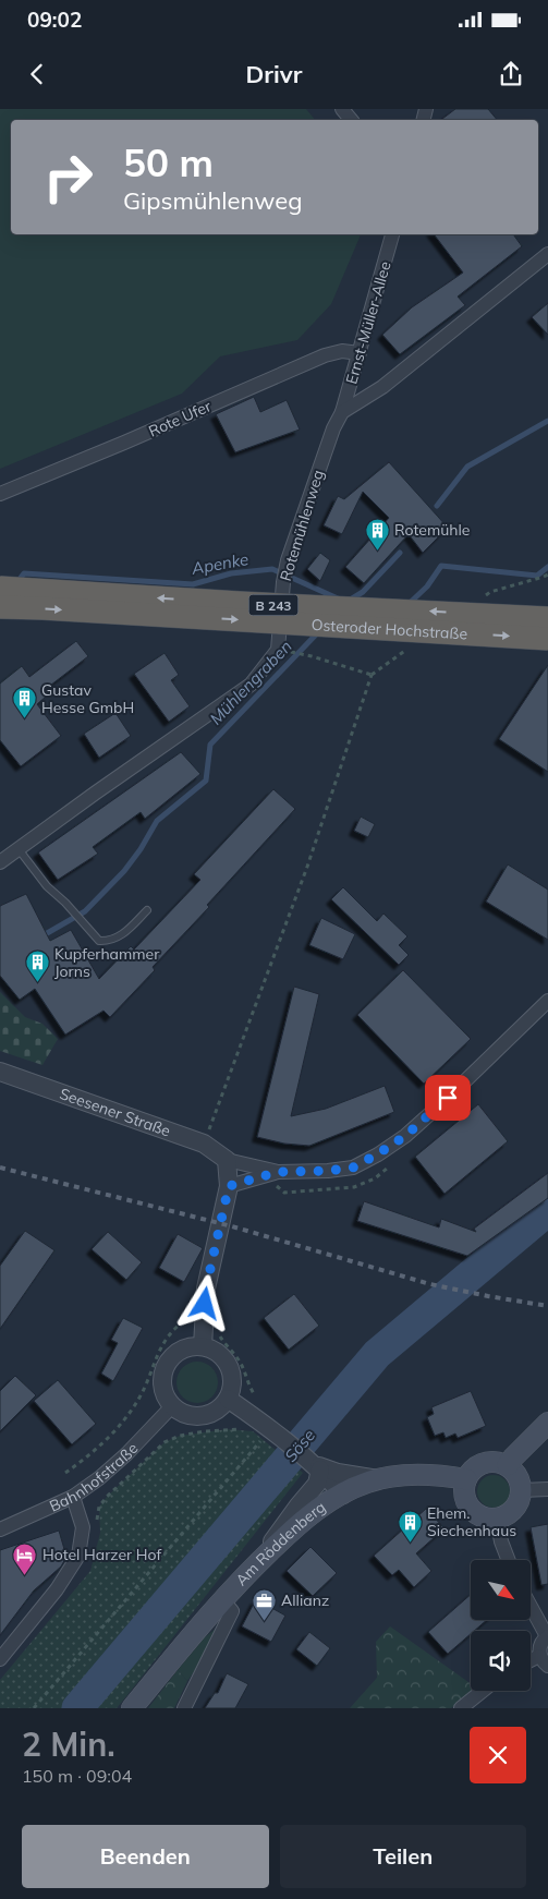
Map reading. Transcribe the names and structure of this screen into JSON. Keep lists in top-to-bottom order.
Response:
{
  "streets": {
    "highway": ["B 243", "Osteroder Hochstraße"],
    "main road": ["Am Röddenberg"],
    "street": [
      "Ernst-Müller-Allee",
      "Rote Ufer",
      "Rotemühlenweg",
      "Seesener Straße",
      "Bahnhofstraße"
    ]
  },
  "crossings": [
    ["Ernst-Müller-Allee", "Rote Ufer"],
    ["Ernst-Müller-Allee", "Rotemühlenweg"]
  ],
  "water": ["Apenke", "Mühlengraben", "Söse"],
  "places": {
    "building": [
      "Rotemühle",
      "Gustav Hesse GmbH",
      "Kupferhammer Jorns",
      "Ehem. Siechenhaus"
    ],
    "hotel": ["Hotel Harzer Hof"],
    "office": ["Allianz"]
  },
  "north": "bottom right",
  "page": {
    "status": "09:02",
    "header": "Drivr",
    "turn": ["50 m", "Gipsmühlenweg"],
    "heading": ["2 Min.", "150 m · 09:04"],
    "buttons": ["Beenden", "Teilen"]
  }
}
